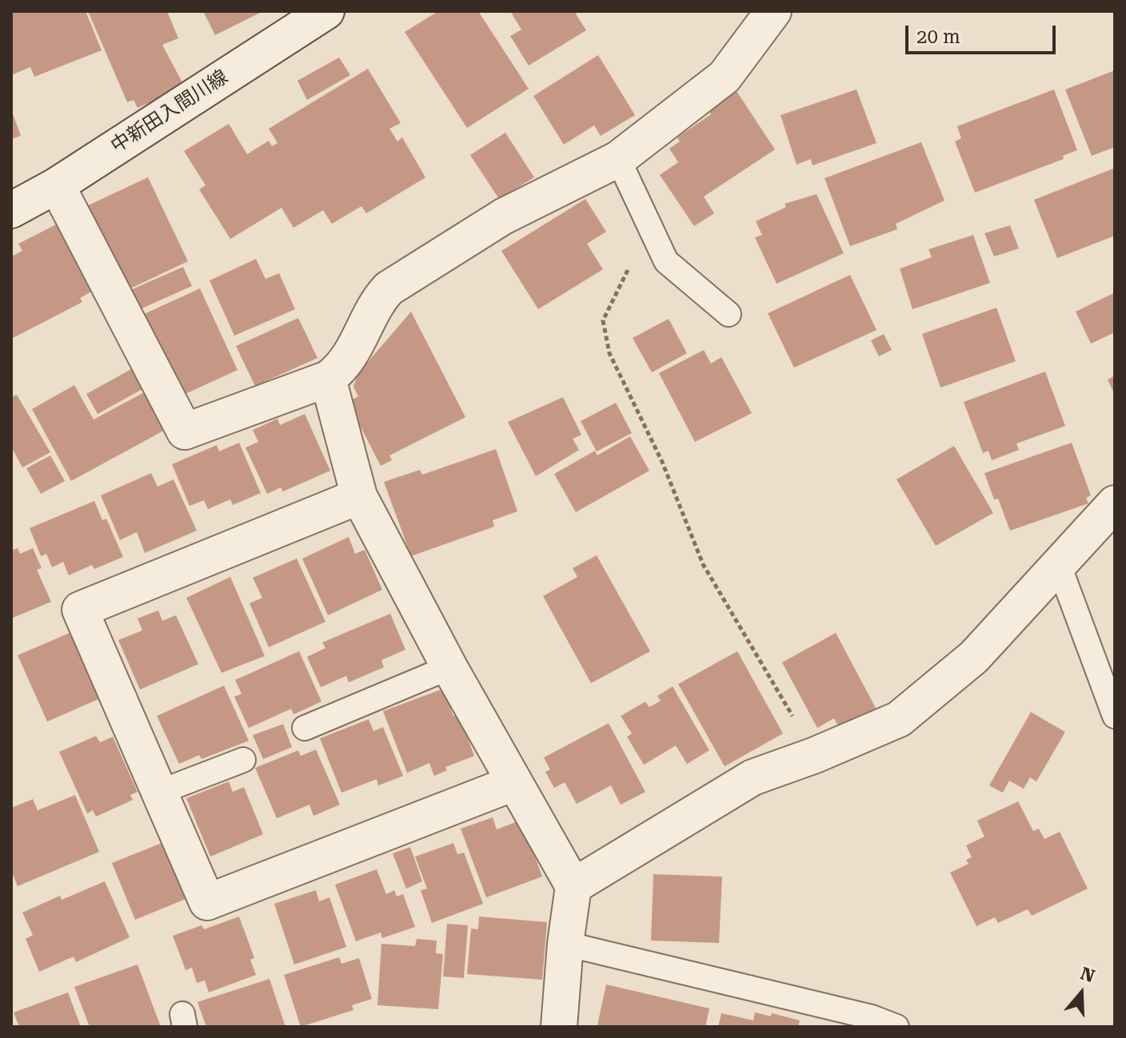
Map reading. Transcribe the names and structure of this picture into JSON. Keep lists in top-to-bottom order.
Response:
{
  "streets": {
    "street": ["中新田入間川線"]
  },
  "scale_bar": "20 m",
  "north": "top"
}
